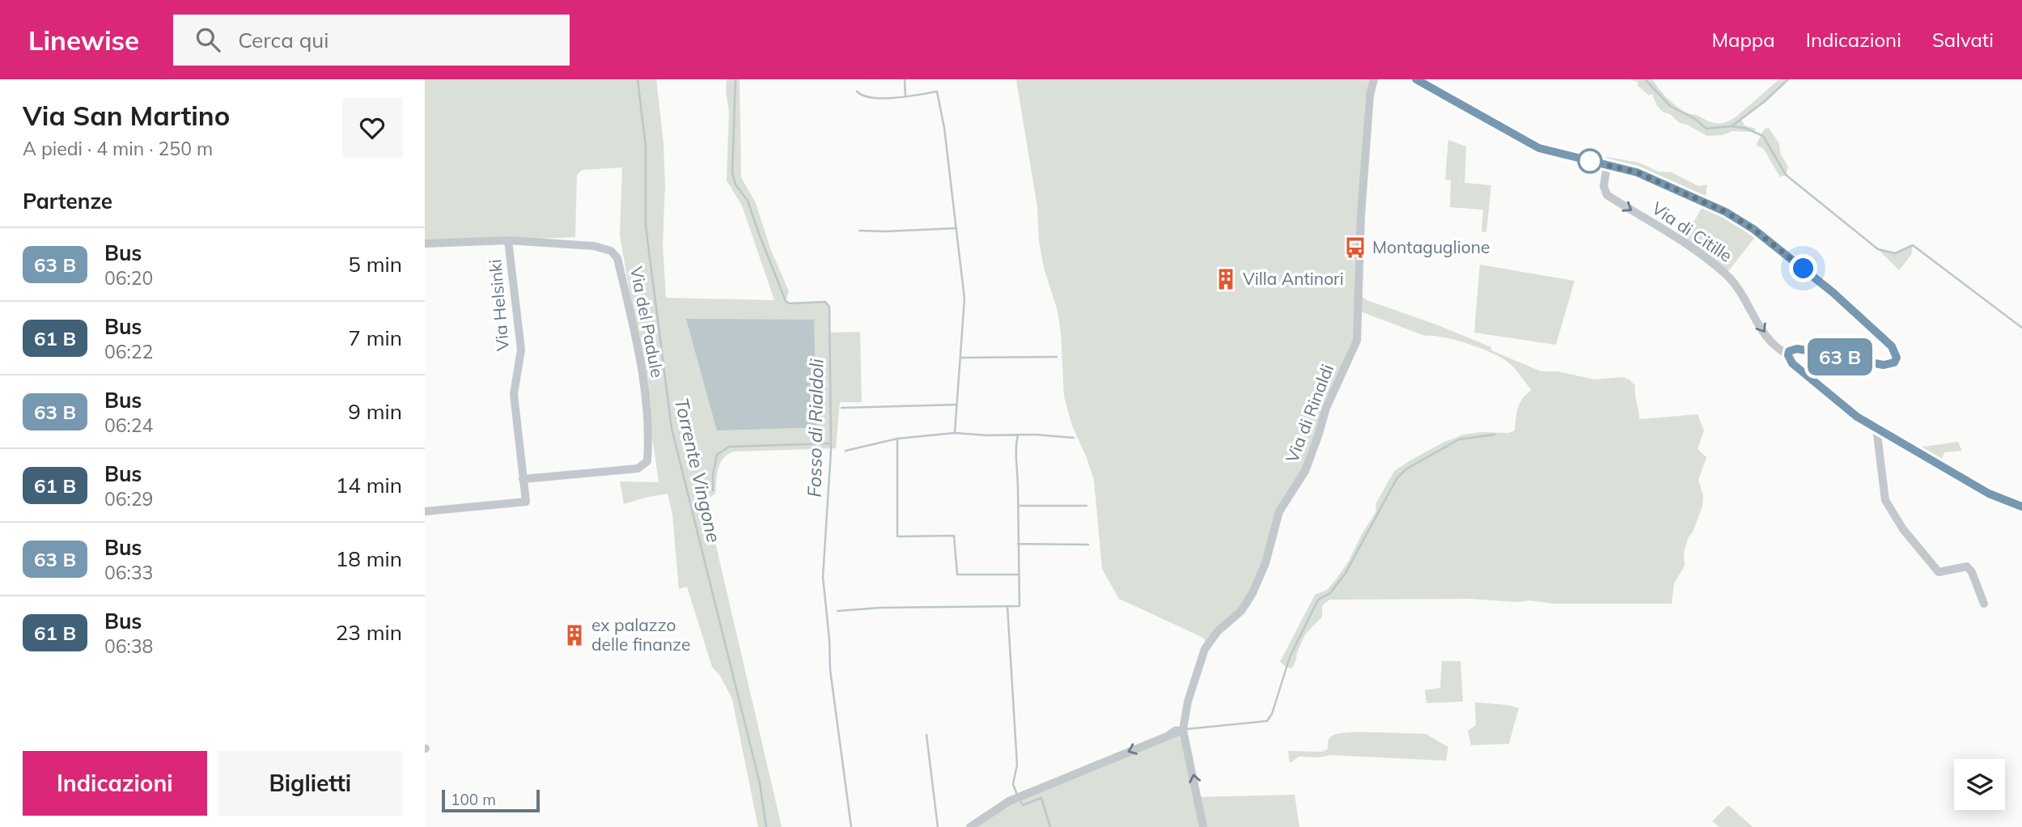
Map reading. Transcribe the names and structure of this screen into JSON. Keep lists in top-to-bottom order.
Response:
{
  "streets": {
    "street": [
      "Via di Citille",
      "Via Helsinki",
      "Via del Padule",
      "Via di Rinaldi"
    ]
  },
  "crossings": [
    ["Via Helsinki", "Via del Padule"]
  ],
  "one_way": ["Via di Citille"],
  "water": ["Fosso di Rialdoli", "Torrente Vingone"],
  "places": {
    "bus stop": ["Montaguglione"],
    "building": ["Villa Antinori", "ex palazzo delle finanze"]
  },
  "scale_bar": "100 m",
  "page": {
    "header": "Linewise",
    "search": "Cerca qui",
    "nav": ["Mappa", "Indicazioni", "Salvati"],
    "heading": [
      ["Via San Martino", "A piedi · 4 min · 250 m"],
      "Partenze"
    ],
    "on_map": "63 B",
    "list": [
      {
        "mark": "63 B",
        "name": "Bus",
        "note": "06:20",
        "value": "5 min"
      },
      {
        "mark": "61 B",
        "name": "Bus",
        "note": "06:22",
        "value": "7 min"
      },
      {
        "mark": "63 B",
        "name": "Bus",
        "note": "06:24",
        "value": "9 min"
      },
      {
        "mark": "61 B",
        "name": "Bus",
        "note": "06:29",
        "value": "14 min"
      },
      {
        "mark": "63 B",
        "name": "Bus",
        "note": "06:33",
        "value": "18 min"
      },
      {
        "mark": "61 B",
        "name": "Bus",
        "note": "06:38",
        "value": "23 min"
      }
    ],
    "buttons": ["Indicazioni", "Biglietti"],
    "scale": "100 m"
  }
}
